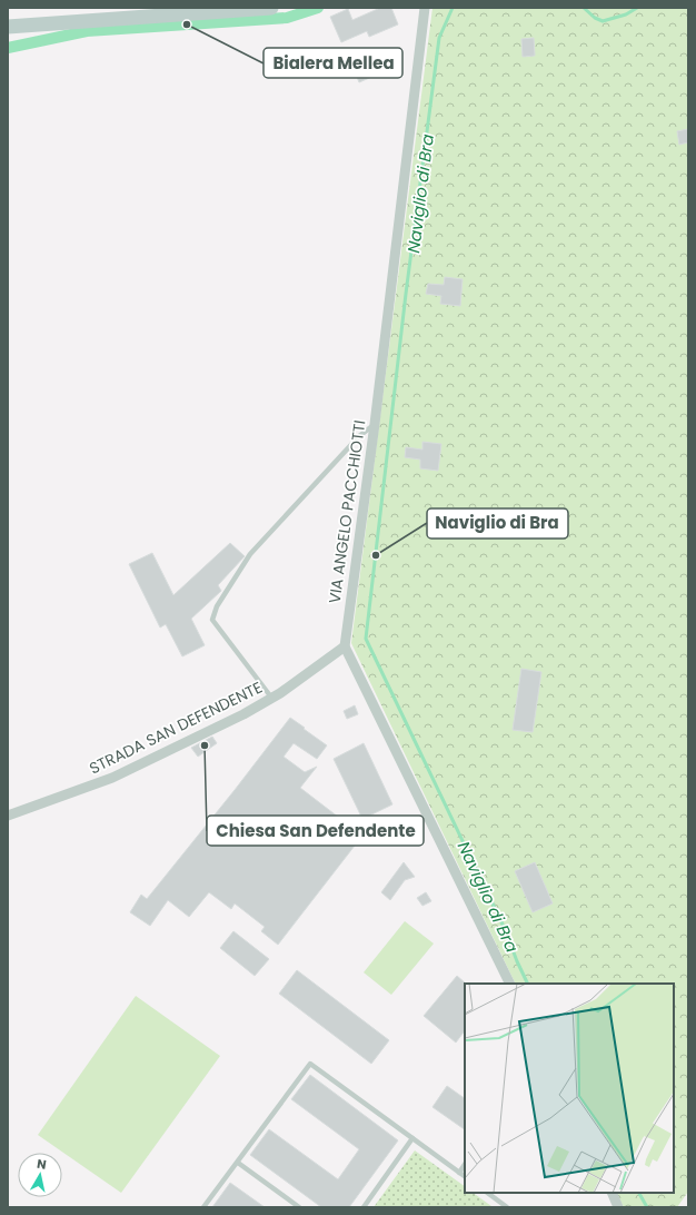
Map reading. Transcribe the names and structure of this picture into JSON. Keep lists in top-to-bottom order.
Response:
{
  "streets": {
    "street": ["VIA ANGELO PACCHIOTTI", "STRADA SAN DEFENDENTE"]
  },
  "crossings": [
    ["VIA ANGELO PACCHIOTTI", "STRADA SAN DEFENDENTE"]
  ],
  "water": ["Naviglio di Bra"],
  "places": ["Bialera Mellea", "Naviglio di Bra", "Chiesa San Defendente"],
  "north": "top"
}
